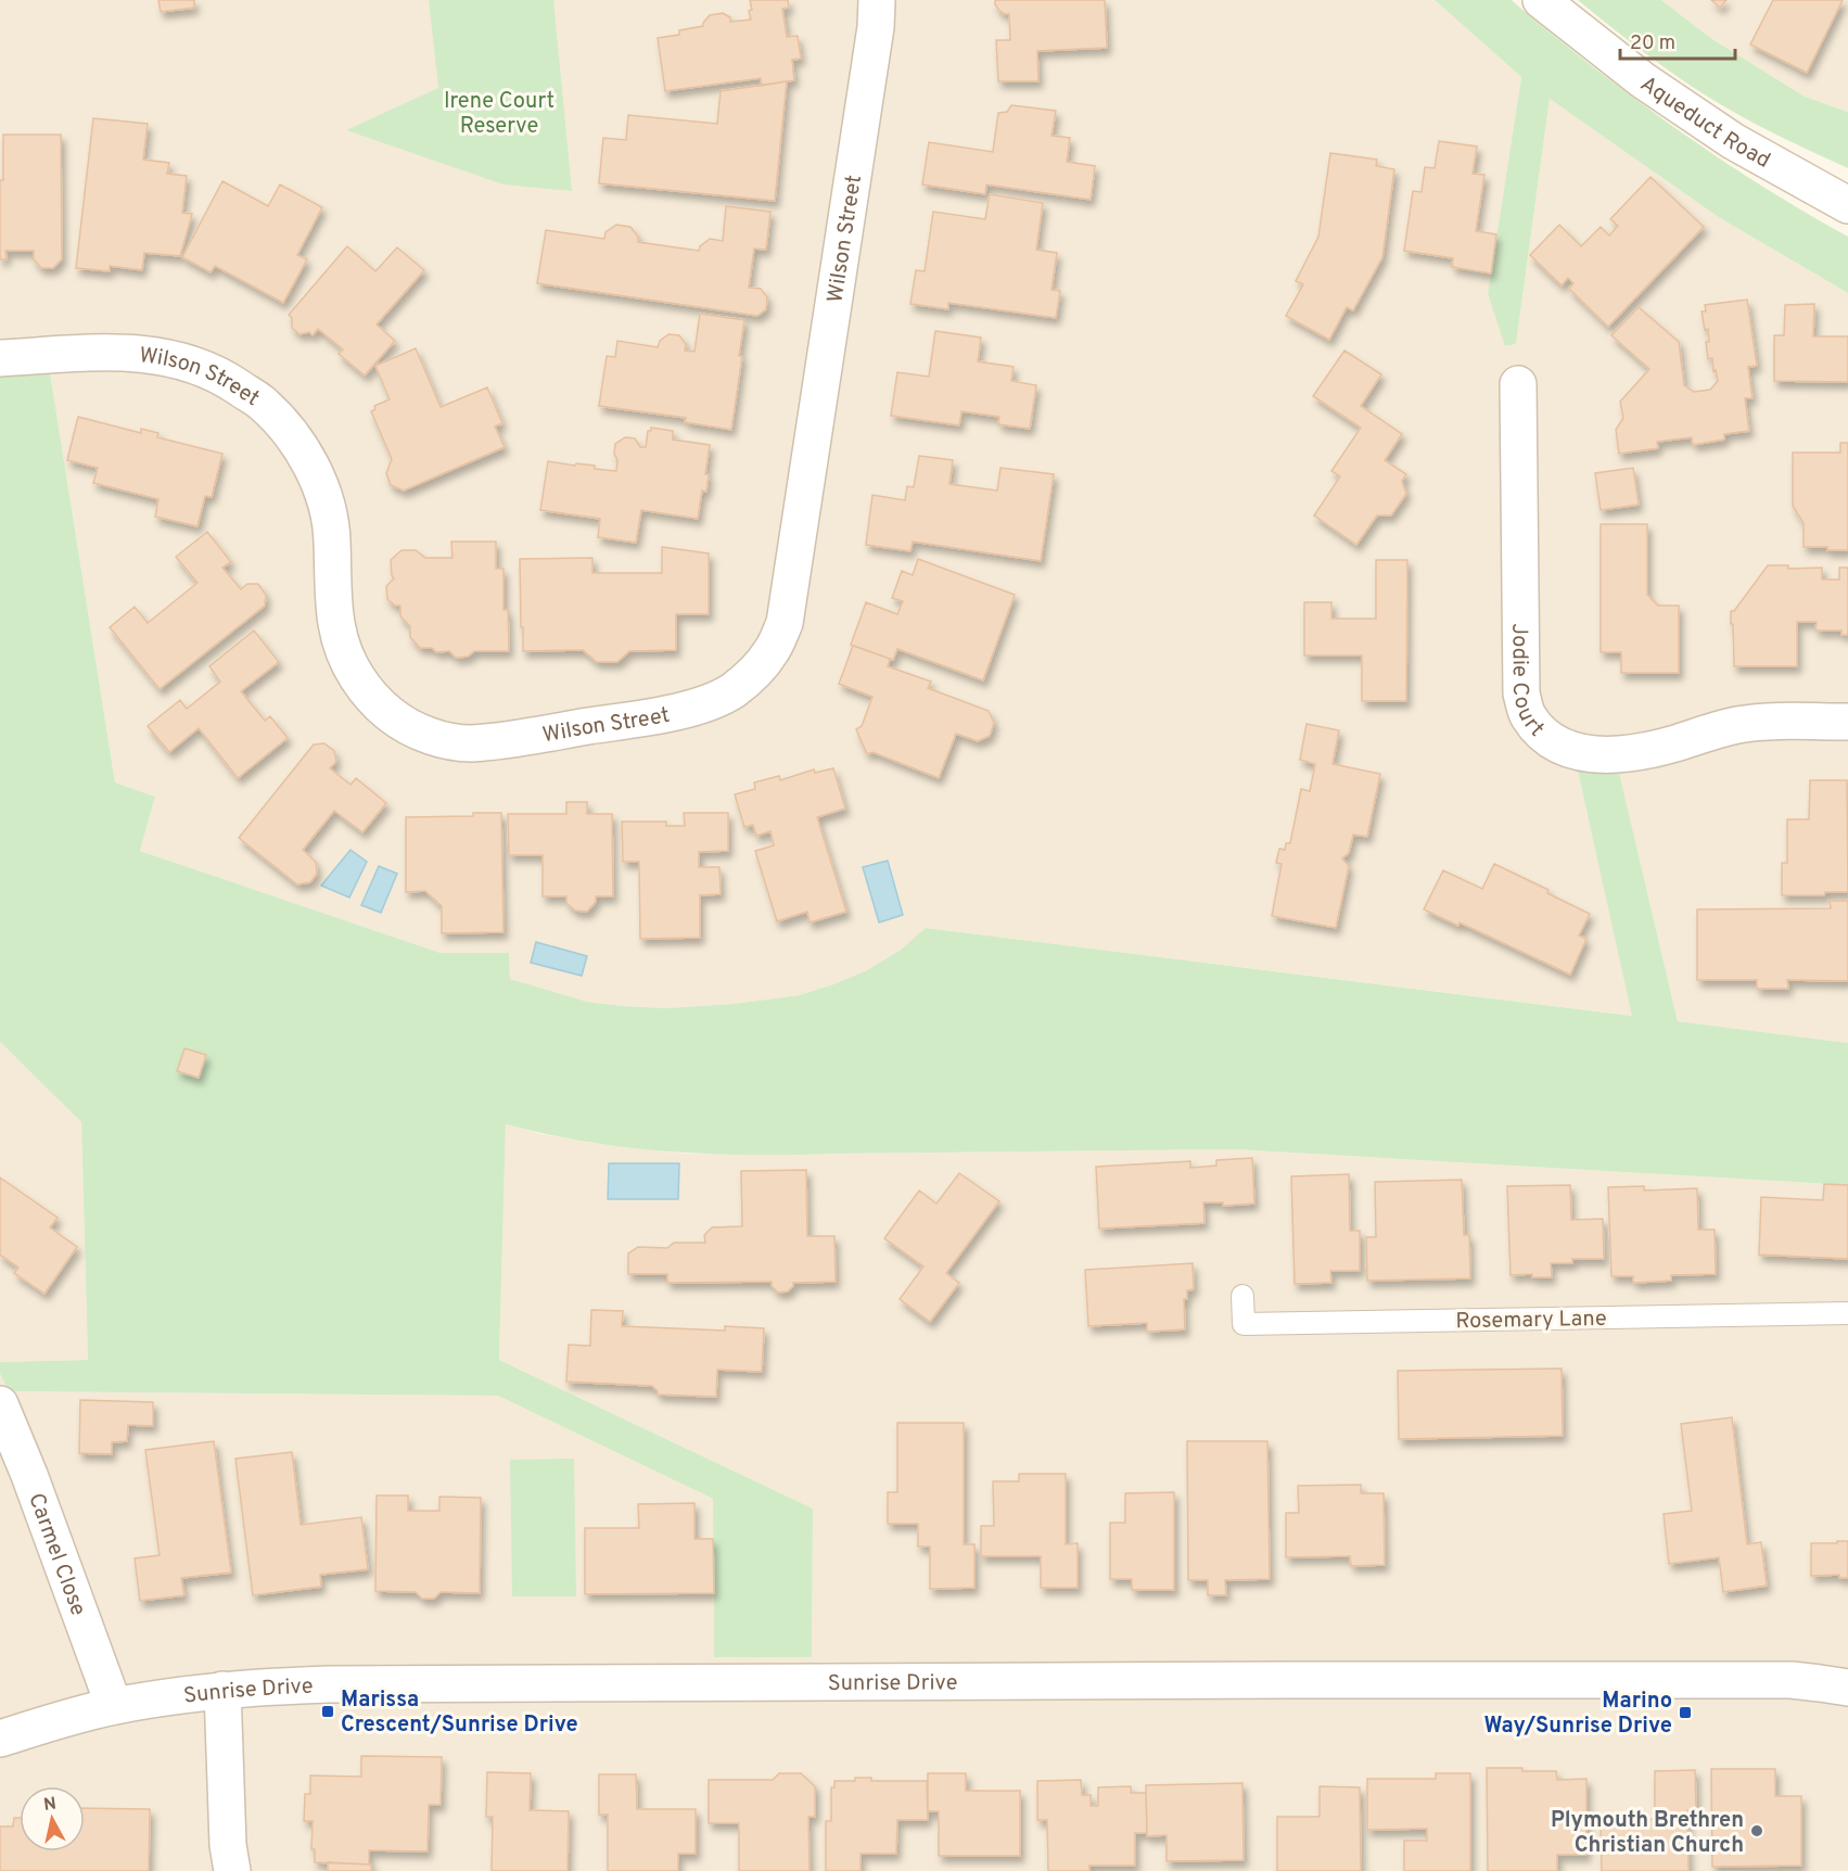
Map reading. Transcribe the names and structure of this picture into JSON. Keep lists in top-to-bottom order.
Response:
{
  "streets": {
    "street": [
      "Aqueduct Road",
      "Wilson Street",
      "Jodie Court",
      "Carmel Close",
      "Sunrise Drive"
    ],
    "lane": ["Rosemary Lane"]
  },
  "crossings": [
    ["Carmel Close", "Sunrise Drive"]
  ],
  "parks": ["Irene Court Reserve"],
  "places": {
    "transit": ["Marissa Crescent/Sunrise Drive", "Marino Way/Sunrise Drive"],
    "other": ["Plymouth Brethren Christian Church"]
  },
  "scale_bar": "20 m",
  "north": "top"
}
